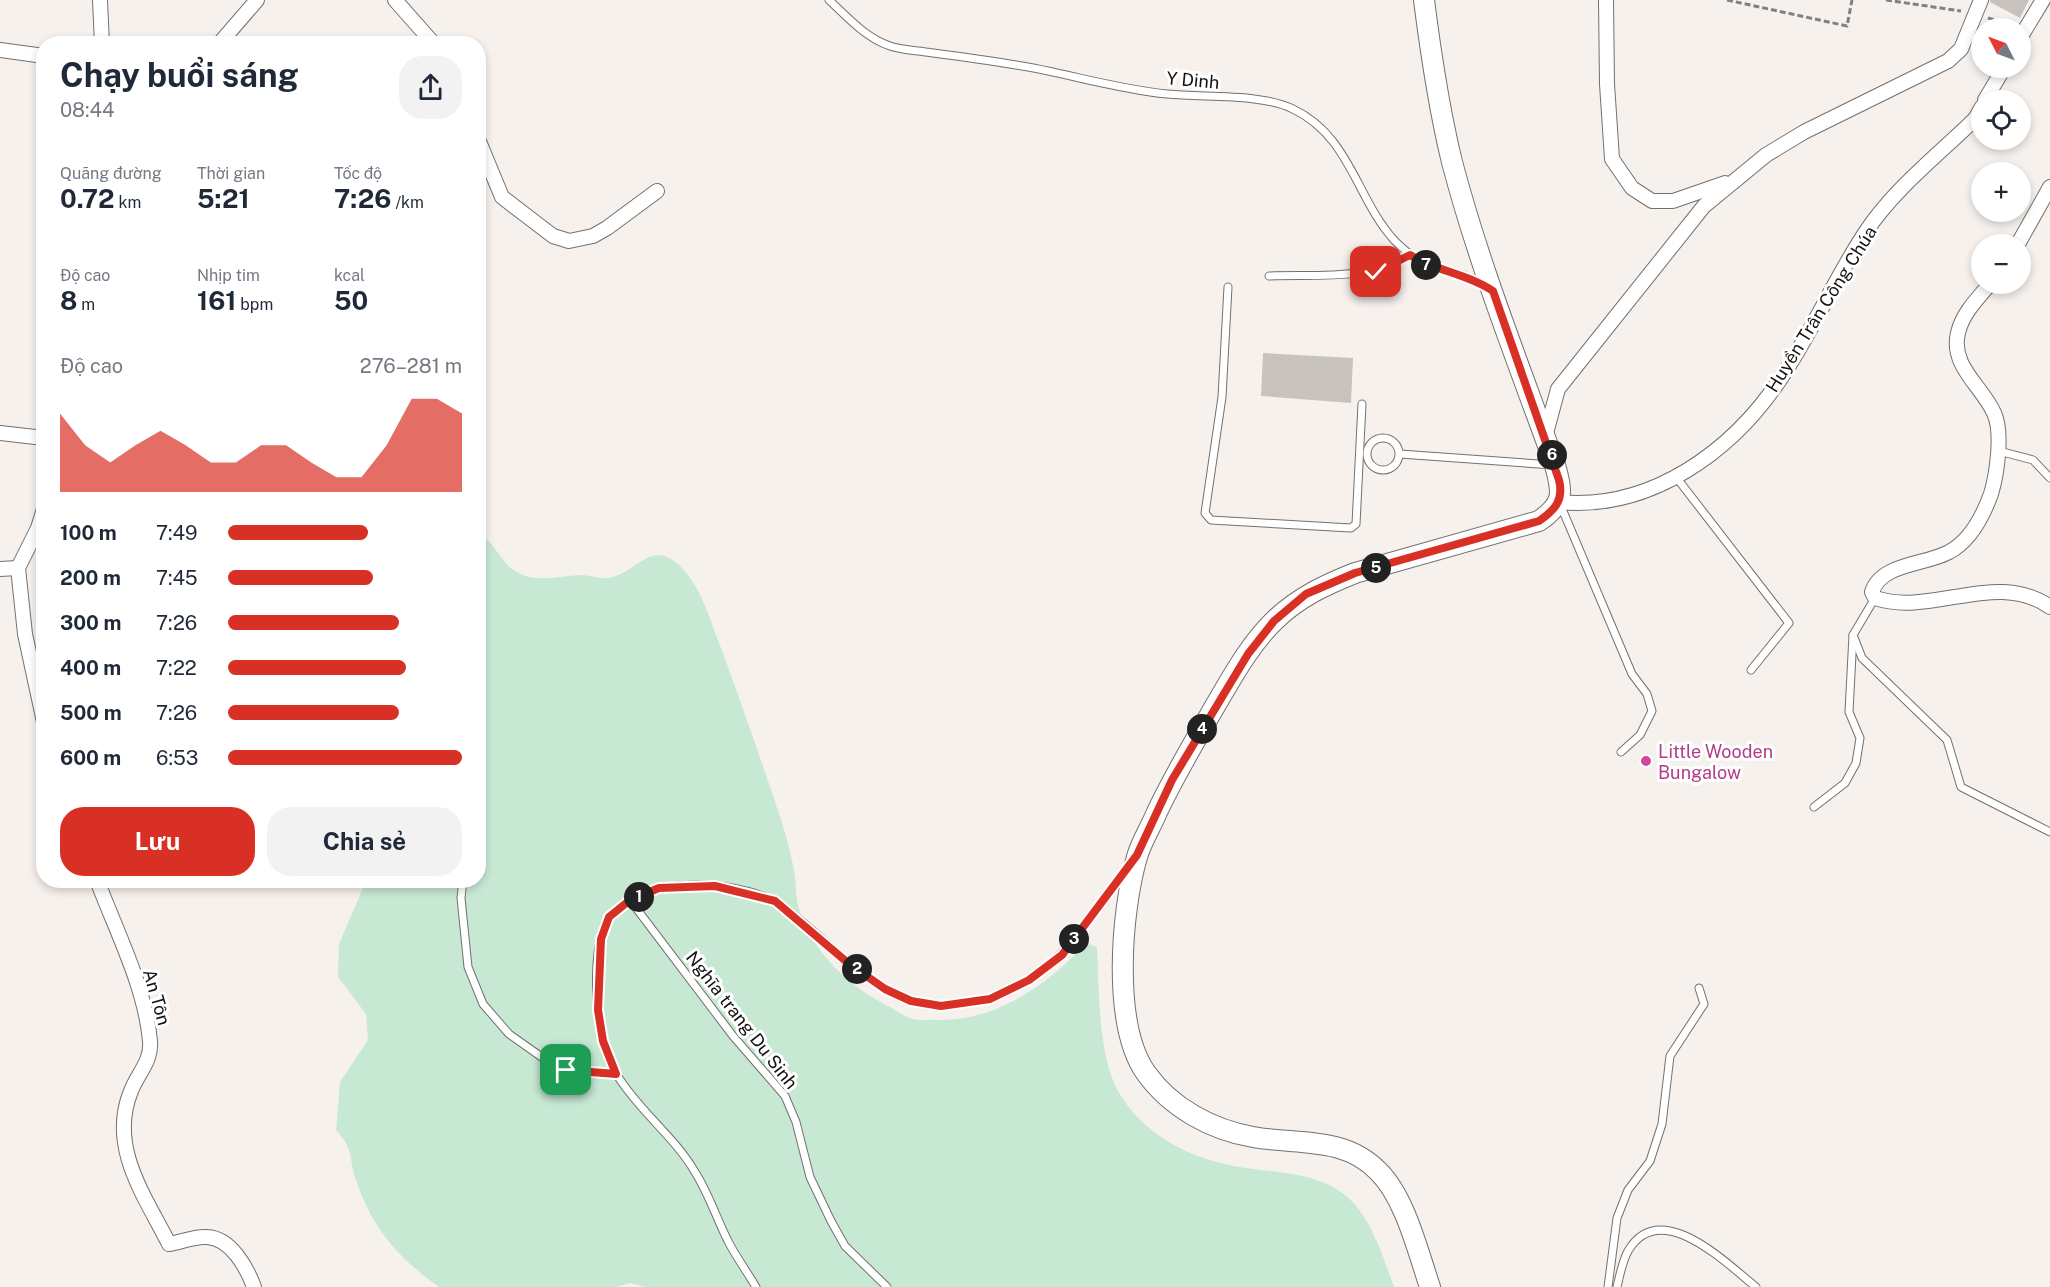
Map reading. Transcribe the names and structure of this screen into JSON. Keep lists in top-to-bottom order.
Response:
{
  "streets": {
    "street": ["Huyền Trân Công Chúa", "An Tôn"],
    "lane": ["Y Dinh", "Nghĩa trang Du Sinh"]
  },
  "places": ["Little Wooden Bungalow"],
  "north": "top left",
  "page": {
    "map_buttons": ["+", "−"],
    "heading": ["Chạy buổi sáng", "08:44"],
    "stats": [
      ["Quãng đường", "0.72 km"],
      ["Thời gian", "5:21"],
      ["Tốc độ", "7:26 /km"],
      ["Độ cao", "8 m"],
      ["Nhịp tim", "161 bpm"],
      ["kcal", "50"]
    ],
    "pins": [
      "7",
      "6",
      "5",
      "4",
      "1",
      "3",
      "2"
    ],
    "chart": ["Độ cao", "276–281 m"],
    "list": [
      {
        "name": "100 m",
        "note": "7:49"
      },
      {
        "name": "200 m",
        "note": "7:45"
      },
      {
        "name": "300 m",
        "note": "7:26"
      },
      {
        "name": "400 m",
        "note": "7:22"
      },
      {
        "name": "500 m",
        "note": "7:26"
      },
      {
        "name": "600 m",
        "note": "6:53"
      }
    ],
    "buttons": ["Lưu", "Chia sẻ"]
  }
}
